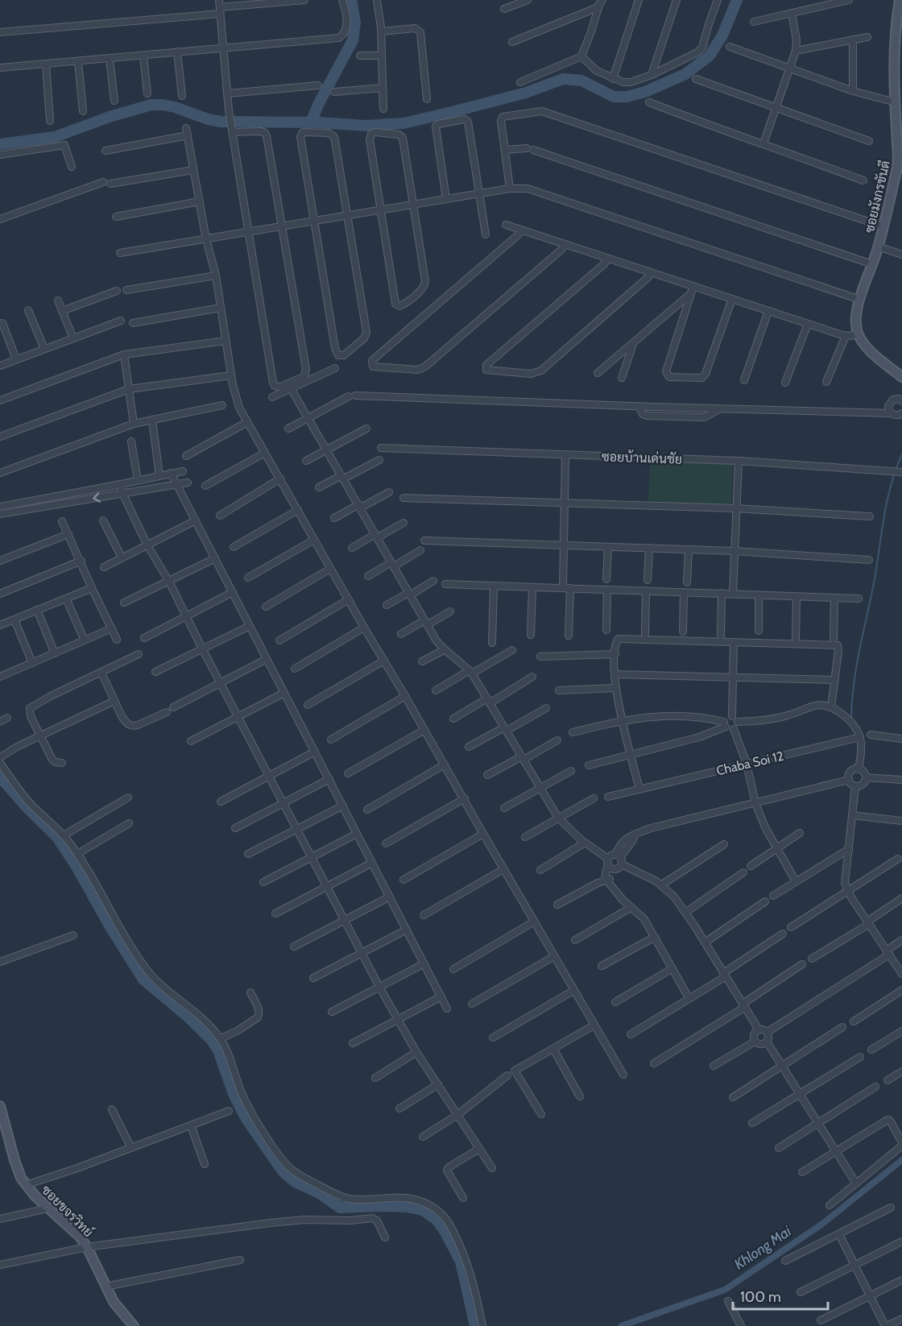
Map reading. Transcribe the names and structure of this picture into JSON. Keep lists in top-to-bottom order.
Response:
{
  "streets": {
    "street": [
      "ซอยมังกรขันดี",
      "ซอยบ้านเด่นชัย",
      "Chaba Soi 12",
      "ซอยขจรวิทย์"
    ]
  },
  "water": ["Khlong Mai"],
  "scale_bar": "100 m"
}
